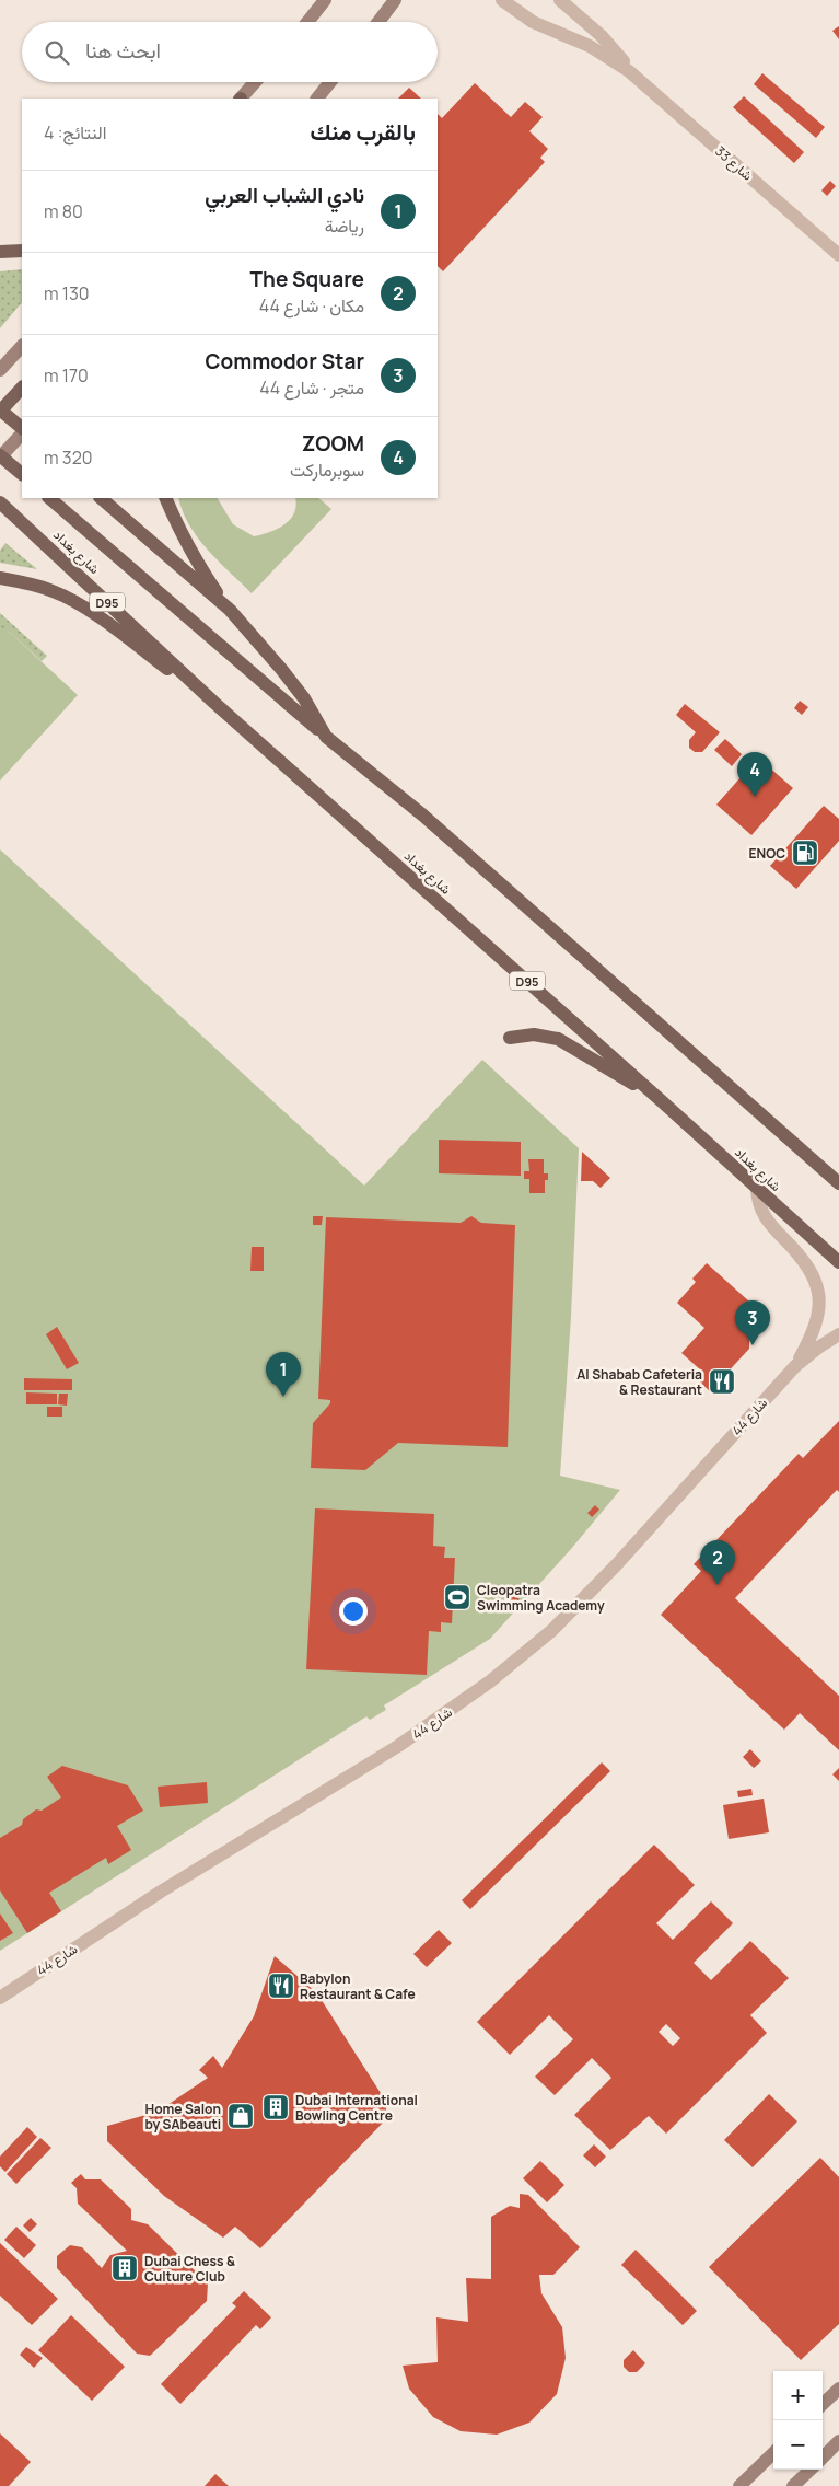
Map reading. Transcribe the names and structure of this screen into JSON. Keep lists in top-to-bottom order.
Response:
{
  "streets": {
    "main road": ["شارع بغداد", "D95"],
    "street": ["شارع 33", "شارع 44"]
  },
  "crossings": [
    ["شارع بغداد", "شارع 44"]
  ],
  "places": {
    "fuel station": ["ENOC"],
    "restaurant": ["Al Shabab Cafeteria & Restaurant", "Babylon Restaurant & Cafe"],
    "sports": ["Cleopatra Swimming Academy"],
    "building": ["Dubai International Bowling Centre", "Dubai Chess & Culture Club"],
    "shop": ["Home Salon by SAbeauti"]
  },
  "page": {
    "search": "ابحث هنا",
    "heading": ["بالقرب منك", "النتائج: 4"],
    "list": [
      {
        "mark": "1",
        "name": "نادي الشباب العربي",
        "note": "رياضة",
        "value": "80 m"
      },
      {
        "mark": "2",
        "name": "The Square",
        "note": "مكان · شارع 44",
        "value": "130 m"
      },
      {
        "mark": "3",
        "name": "Commodor Star",
        "note": "متجر · شارع 44",
        "value": "170 m"
      },
      {
        "mark": "4",
        "name": "ZOOM",
        "note": "سوبرماركت",
        "value": "320 m"
      }
    ],
    "pins": [
      "4",
      "3",
      "1",
      "2"
    ],
    "map_buttons": ["+", "−"]
  }
}
